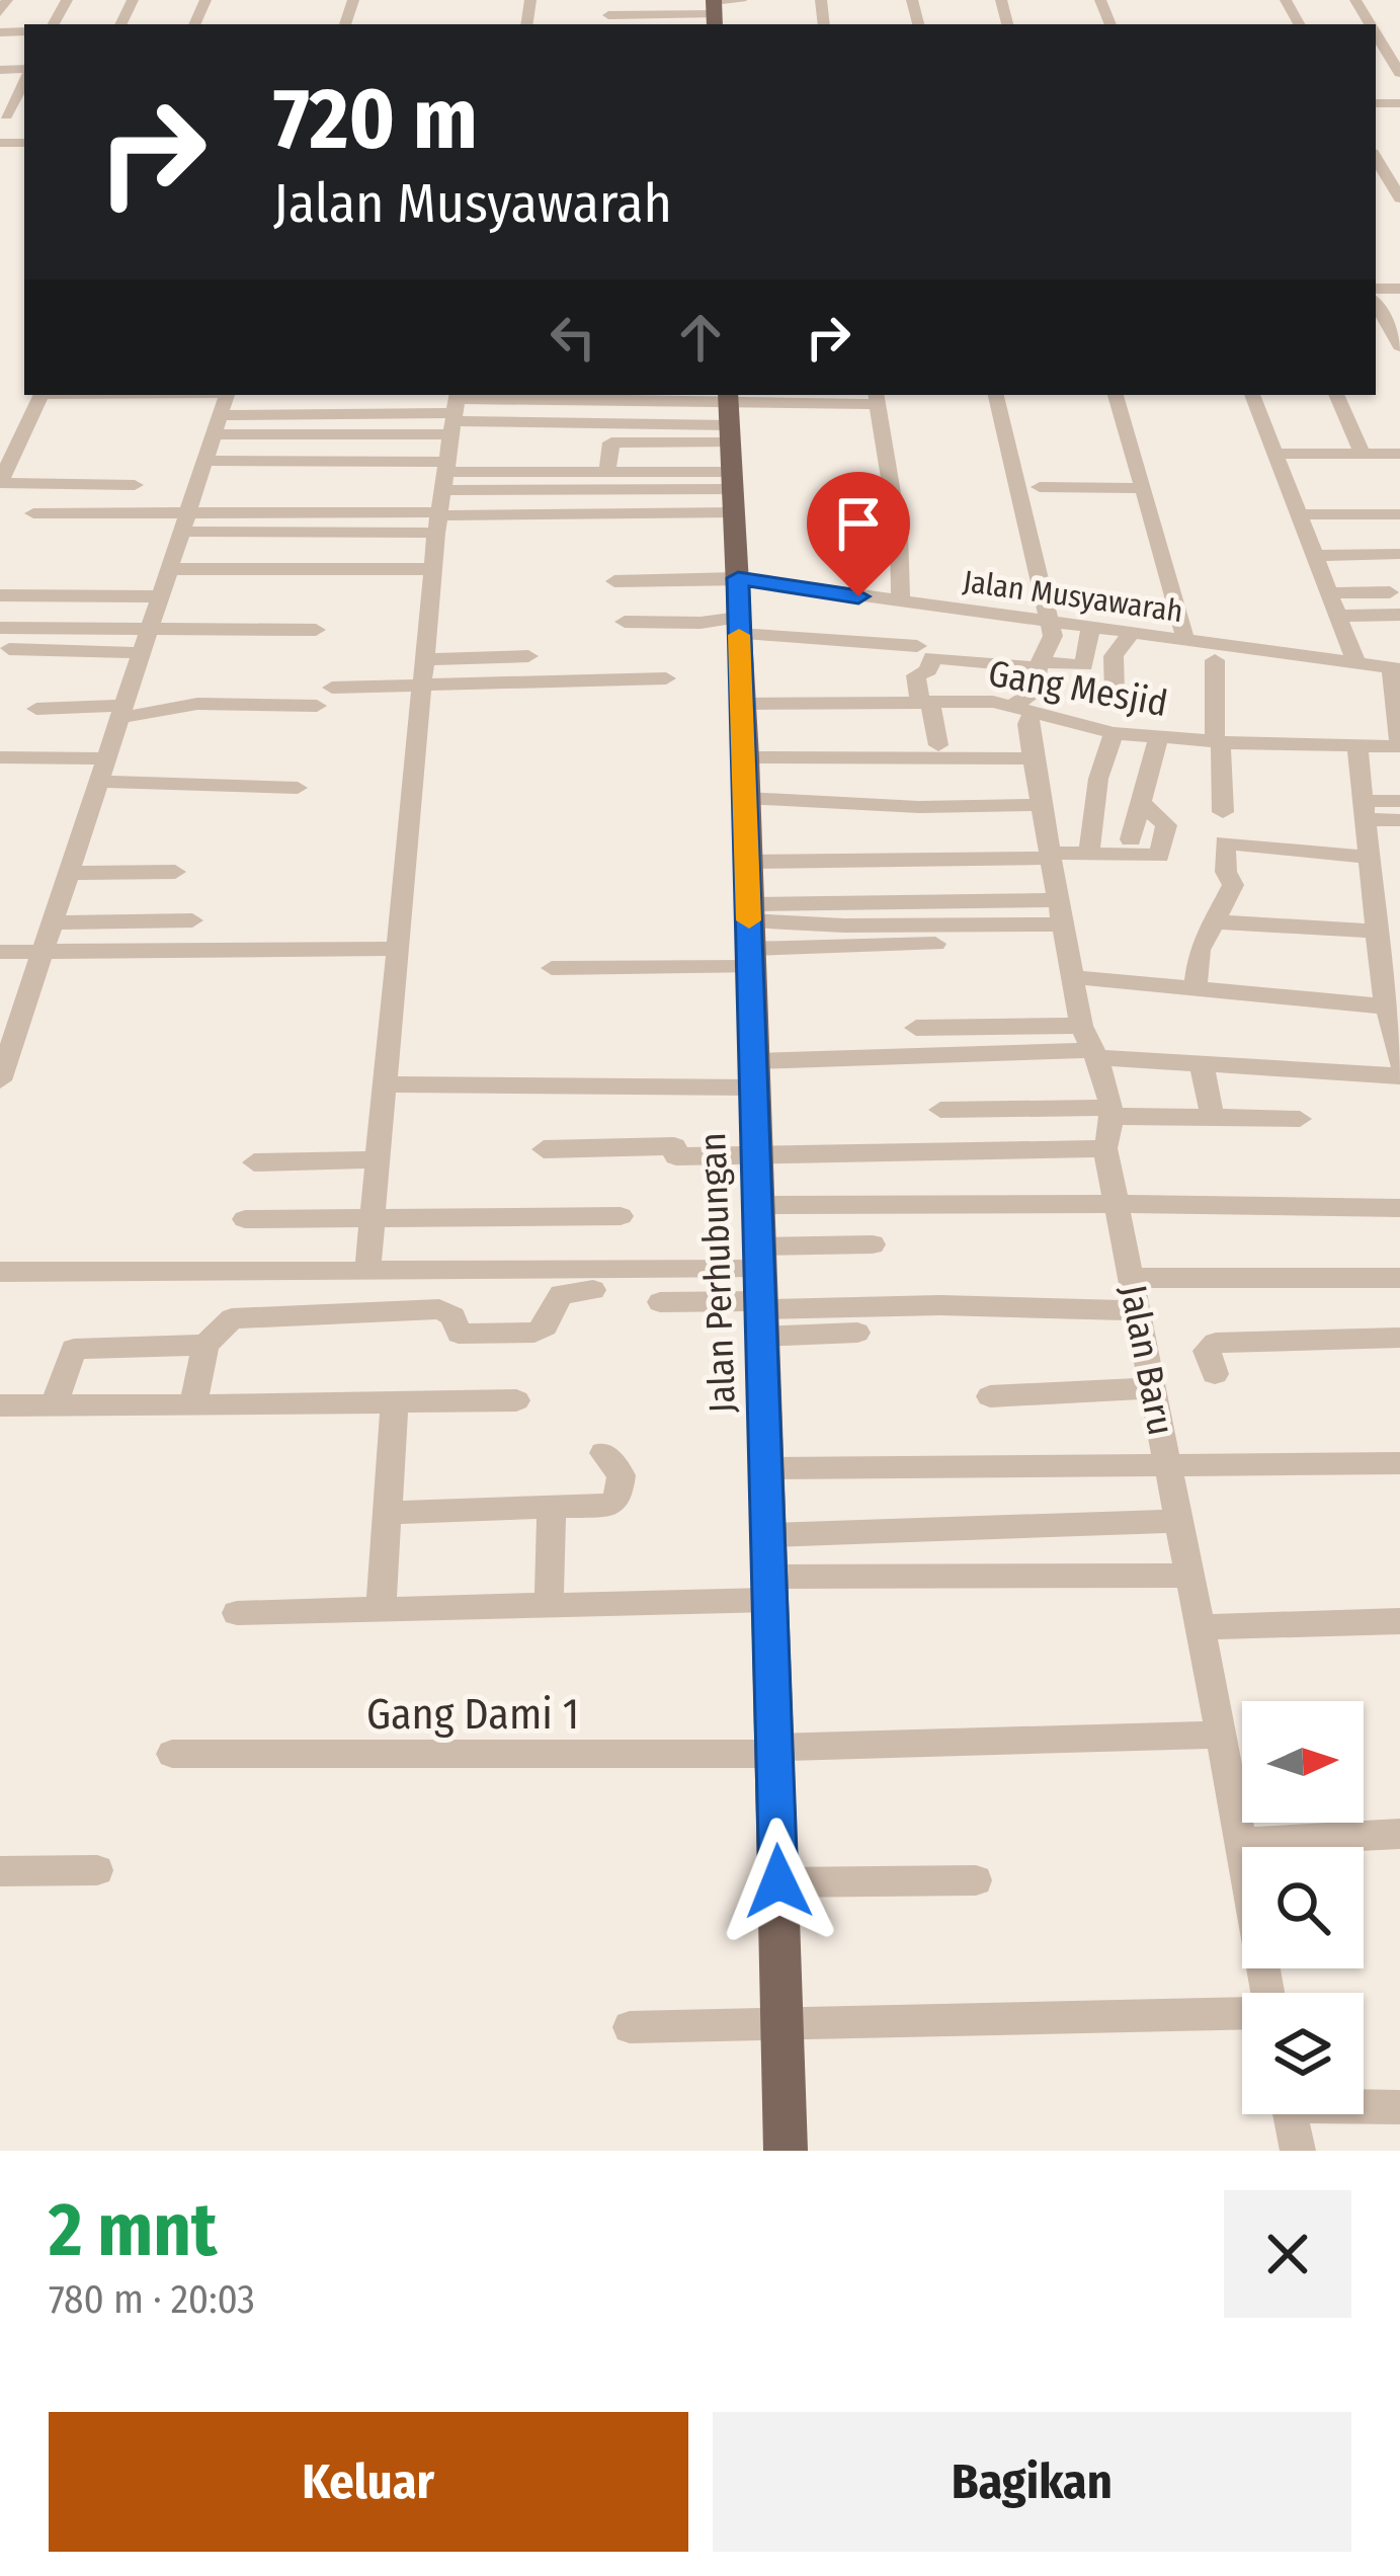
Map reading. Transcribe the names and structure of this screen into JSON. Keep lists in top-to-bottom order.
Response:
{
  "streets": {
    "main road": ["Jalan Perhubungan"],
    "street": [
      "Jalan Musyawarah",
      "Gang Mesjid",
      "Jalan Baru",
      "Gang Dami 1"
    ]
  },
  "crossings": [
    ["Jalan Musyawarah", "Jalan Perhubungan"],
    ["Gang Mesjid", "Jalan Perhubungan"],
    ["Gang Mesjid", "Jalan Baru"],
    ["Jalan Perhubungan", "Gang Dami 1"],
    ["Jalan Baru", "Gang Dami 1"]
  ],
  "north": "right",
  "page": {
    "turn": ["720 m", "Jalan Musyawarah"],
    "heading": ["2 mnt", "780 m · 20:03"],
    "buttons": ["Keluar", "Bagikan"]
  }
}
